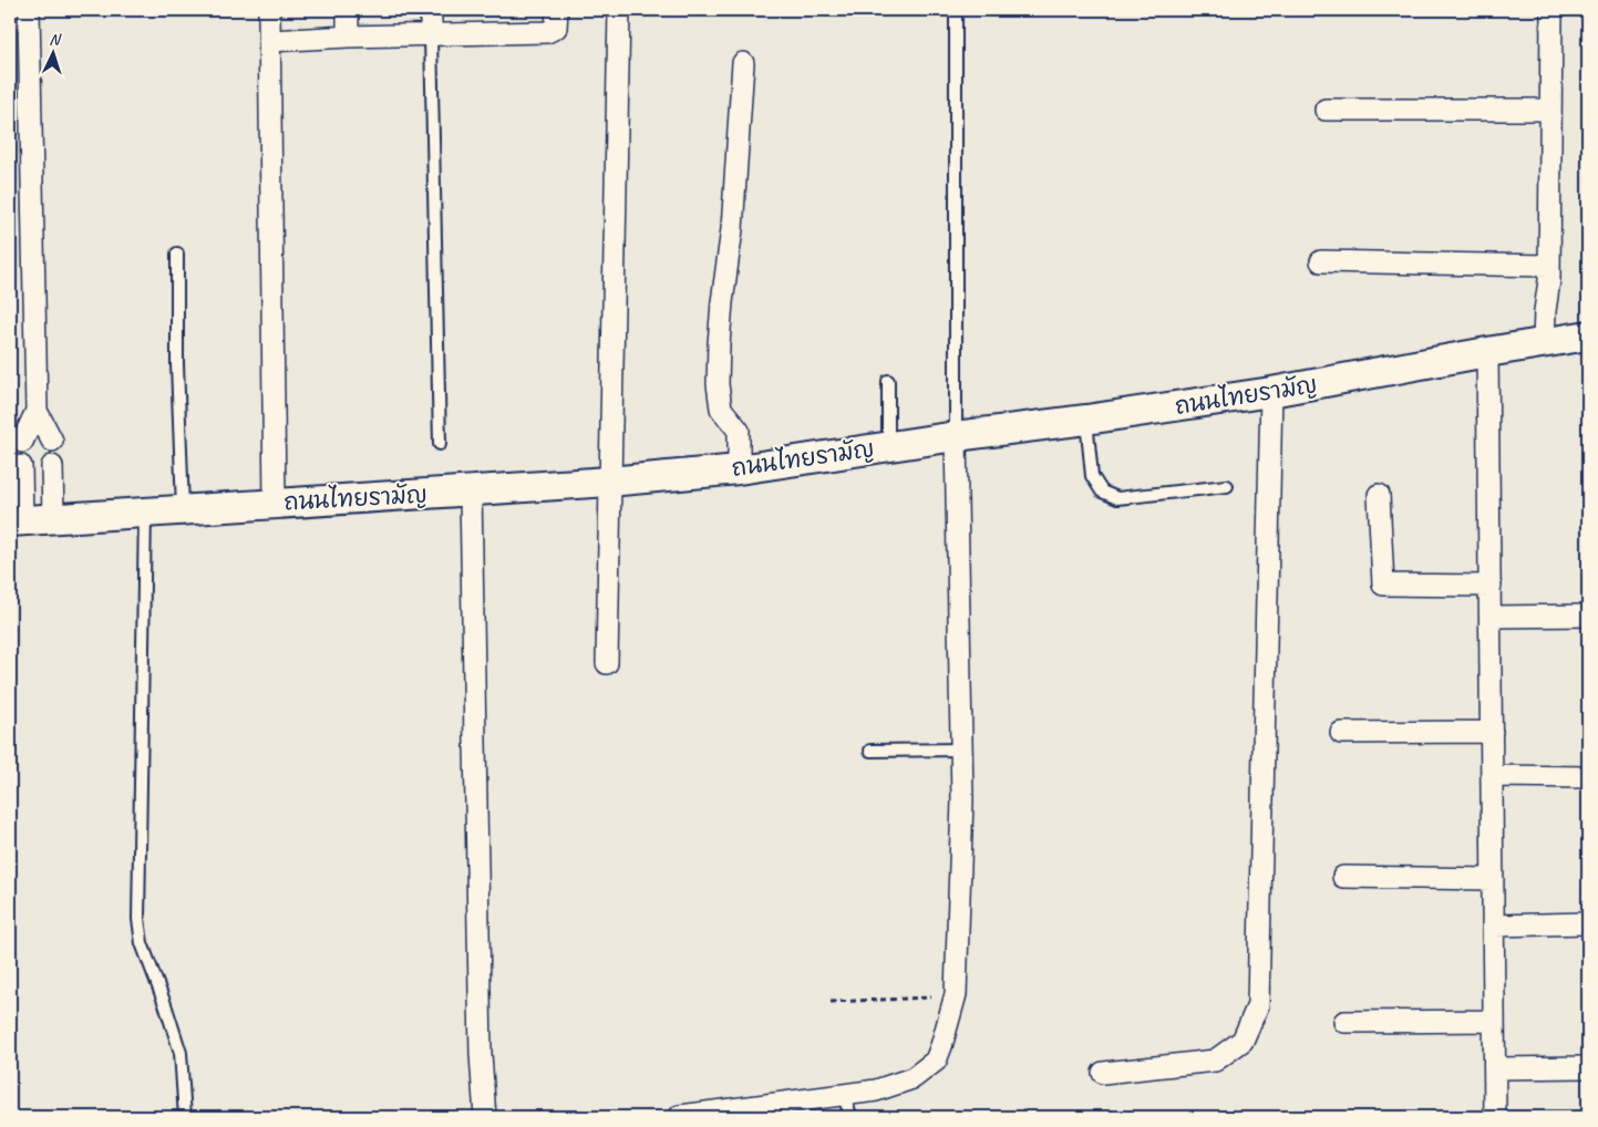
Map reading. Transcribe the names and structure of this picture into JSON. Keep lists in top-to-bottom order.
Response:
{
  "streets": {
    "street": ["ถนนไทยรามัญ"]
  },
  "north": "top"
}
